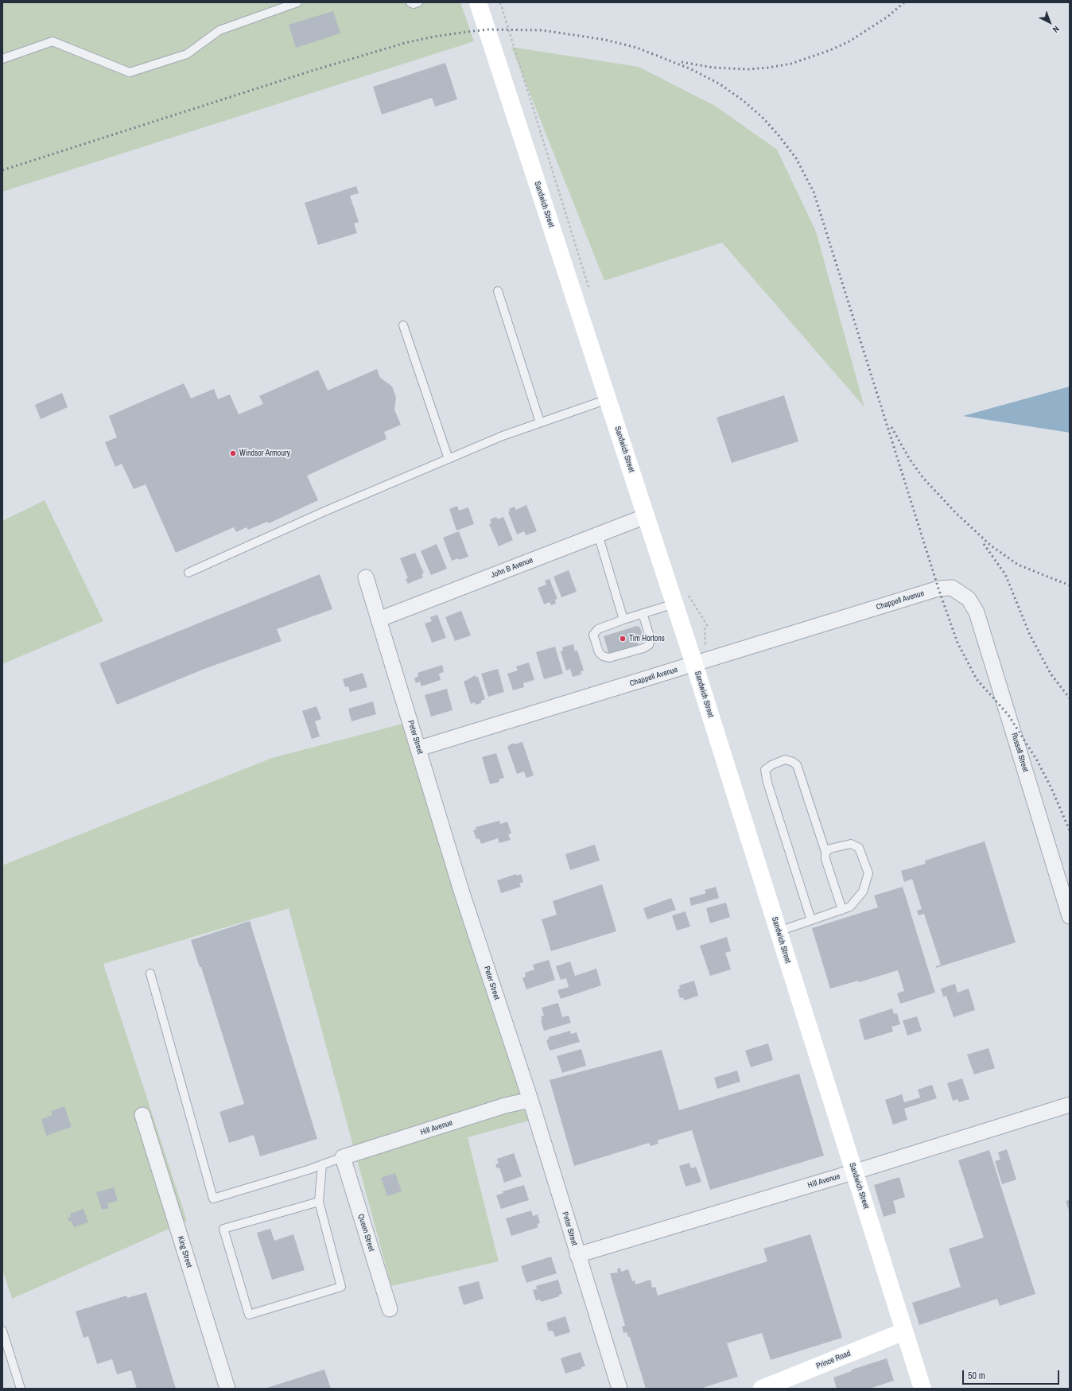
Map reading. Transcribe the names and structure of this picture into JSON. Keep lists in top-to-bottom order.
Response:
{
  "streets": {
    "main road": ["Sandwich Street", "Prince Road"],
    "street": [
      "John B Avenue",
      "Chappell Avenue",
      "Peter Street",
      "Russell Street",
      "Hill Avenue",
      "Queen Street",
      "King Street"
    ]
  },
  "crossings": [
    ["Sandwich Street", "John B Avenue"],
    ["Sandwich Street", "Chappell Avenue"],
    ["Sandwich Street", "Hill Avenue"],
    ["Sandwich Street", "Prince Road"],
    ["John B Avenue", "Peter Street"],
    ["Chappell Avenue", "Peter Street"],
    ["Chappell Avenue", "Russell Street"],
    ["Peter Street", "Hill Avenue"],
    ["Hill Avenue", "Queen Street"]
  ],
  "places": ["Windsor Armoury", "Tim Hortons"],
  "scale_bar": "50 m",
  "north": "bottom right"
}
